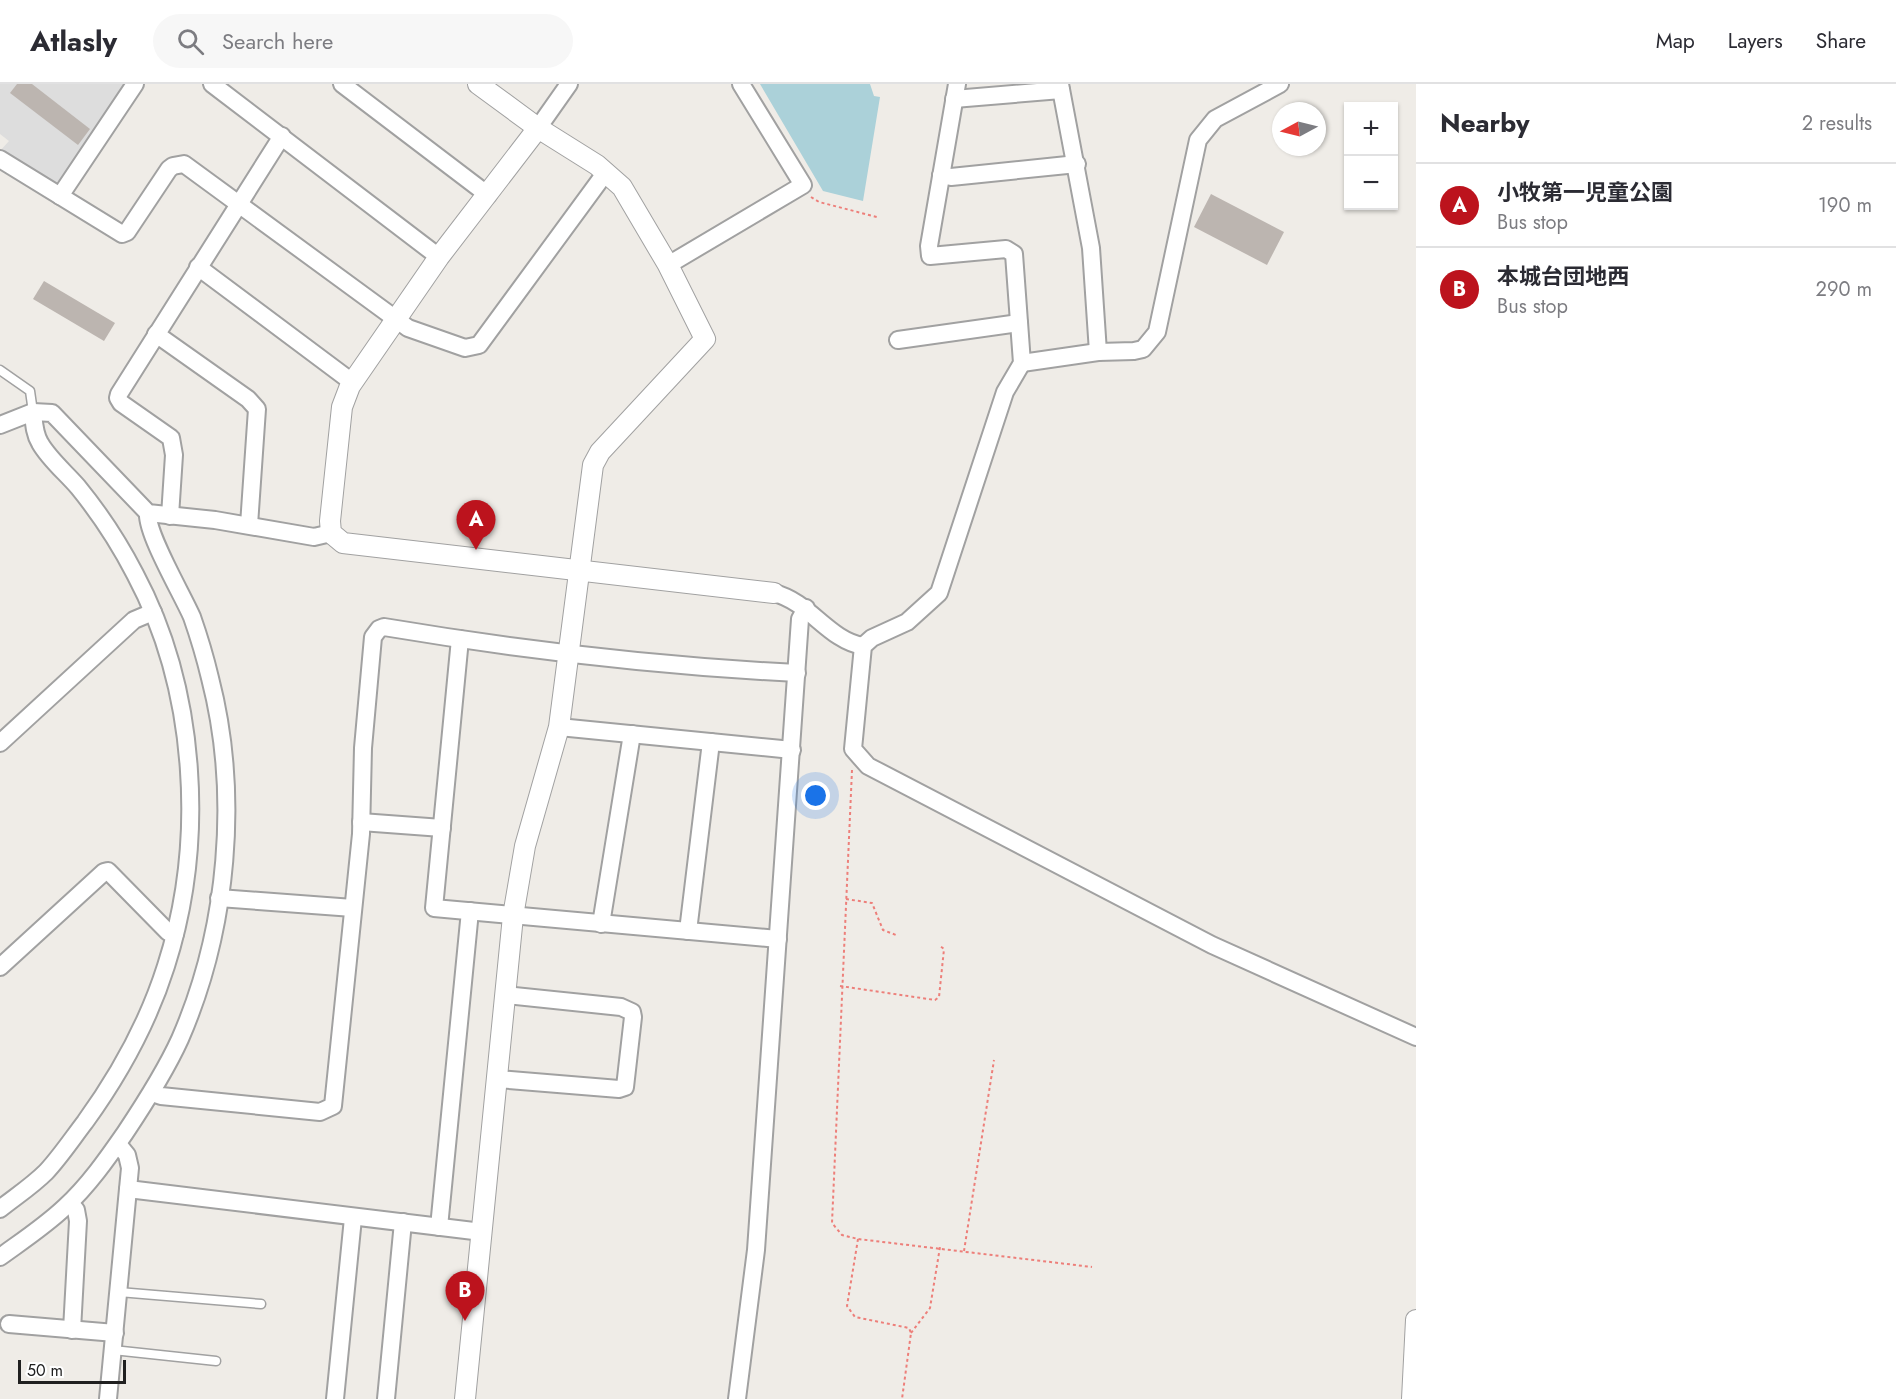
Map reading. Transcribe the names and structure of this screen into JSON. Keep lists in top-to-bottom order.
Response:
{
  "scale_bar": "50 m",
  "north": "left",
  "page": {
    "header": "Atlasly",
    "search": "Search here",
    "nav": ["Map", "Layers", "Share"],
    "heading": ["Nearby", "2 results"],
    "map_buttons": ["+", "−"],
    "list": [
      {
        "mark": "A",
        "name": "小牧第一児童公園",
        "note": "Bus stop",
        "value": "190 m"
      },
      {
        "mark": "B",
        "name": "本城台団地西",
        "note": "Bus stop",
        "value": "290 m"
      }
    ],
    "pins": ["A", "B"],
    "scale": "50 m"
  }
}
